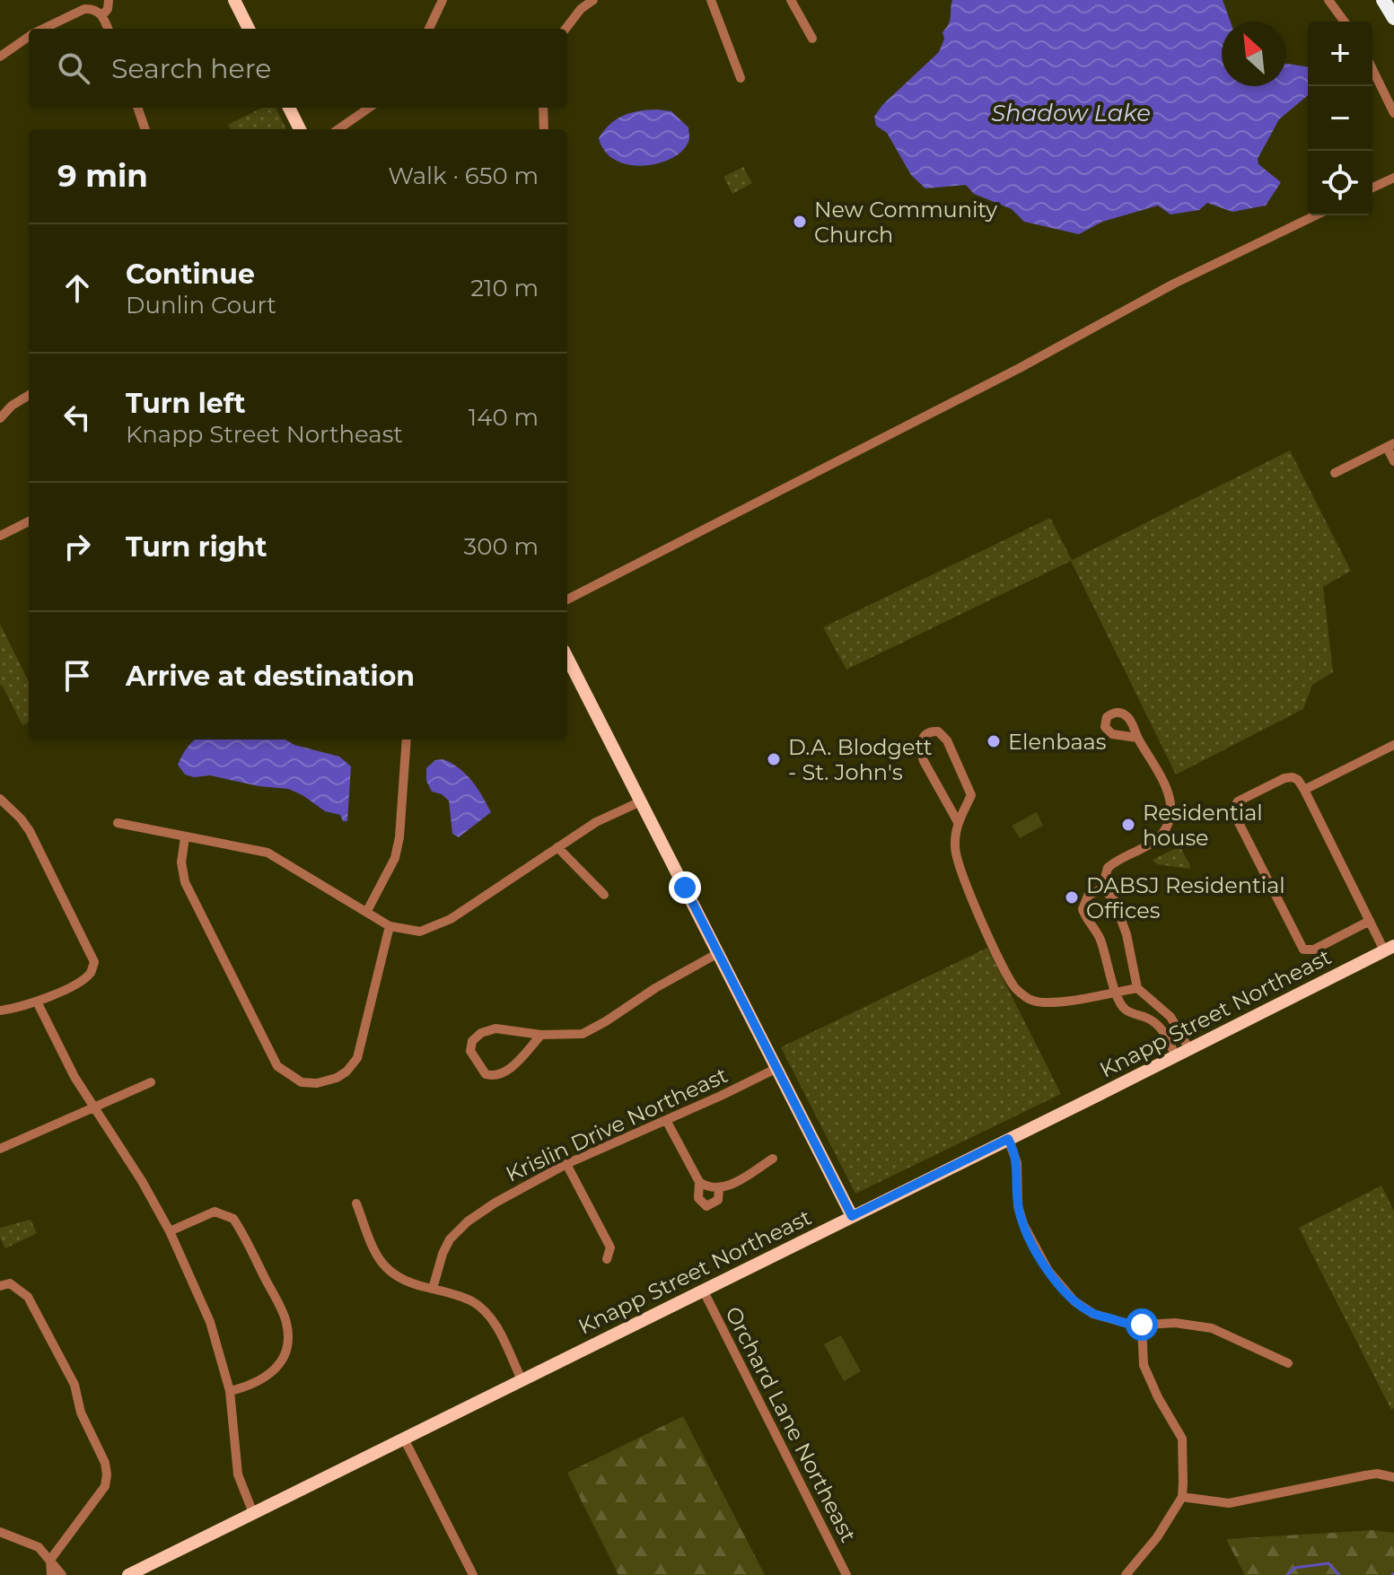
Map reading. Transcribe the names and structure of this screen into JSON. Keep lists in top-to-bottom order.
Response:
{
  "streets": {
    "main road": ["Knapp Street Northeast"],
    "street": ["Krislin Drive Northeast", "Orchard Lane Northeast"]
  },
  "crossings": [
    ["Knapp Street Northeast", "Orchard Lane Northeast"]
  ],
  "water": ["Shadow Lake"],
  "places": [
    "New Community Church",
    "Elenbaas",
    "D.A. Blodgett - St. John's",
    "Residential house",
    "DABSJ Residential Offices"
  ],
  "north": "top left",
  "page": {
    "map_buttons": ["+", "−"],
    "search": "Search here",
    "heading": ["9 min", "Walk · 650 m"],
    "list": [
      ["Continue", "Dunlin Court", "210 m"],
      ["Turn left", "Knapp Street Northeast", "140 m"],
      ["Turn right", "300 m"],
      "Arrive at destination"
    ]
  }
}
